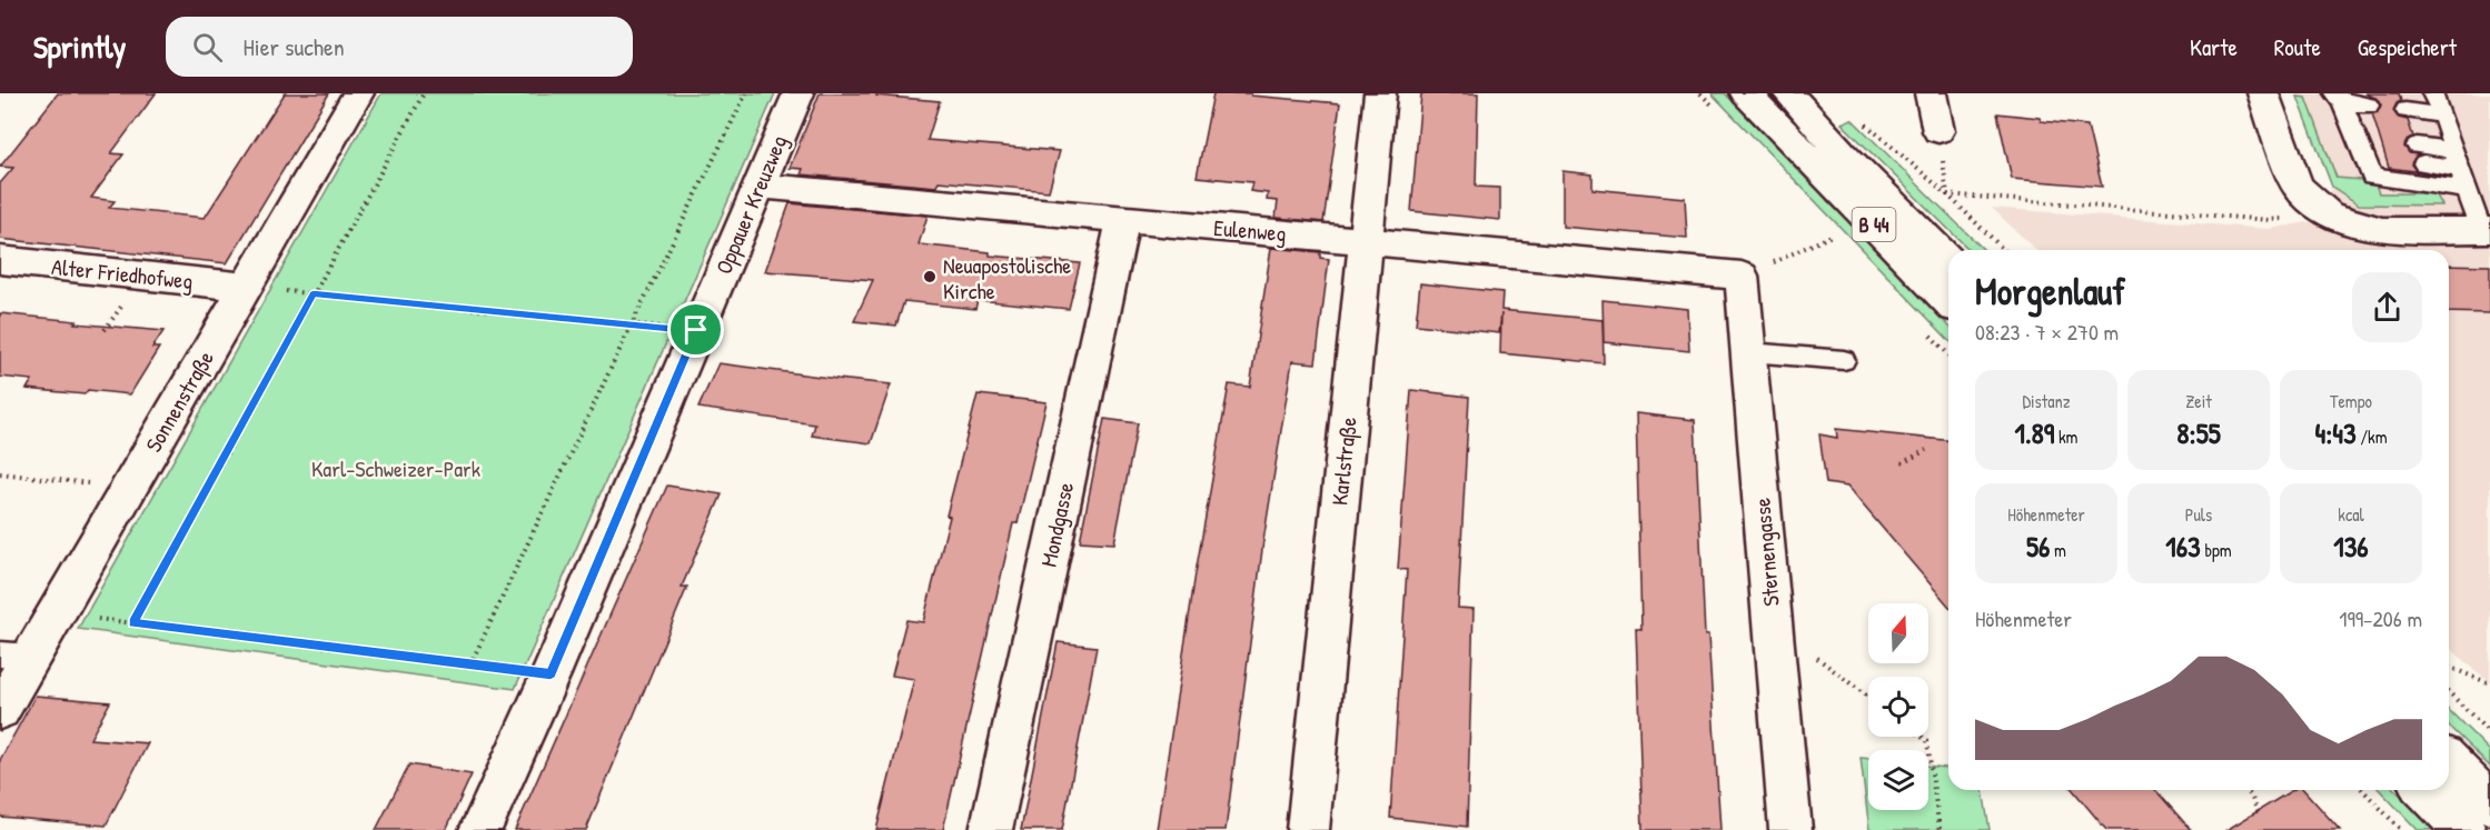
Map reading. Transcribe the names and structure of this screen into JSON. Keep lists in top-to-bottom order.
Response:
{
  "streets": {
    "street": [
      "Oppauer Kreuzweg",
      "B 44",
      "Eulenweg",
      "Alter Friedhofweg",
      "Sonnenstraße",
      "Karlstraße",
      "Mondgasse",
      "Sternengasse"
    ]
  },
  "crossings": [
    ["Oppauer Kreuzweg", "Eulenweg"],
    ["Eulenweg", "Karlstraße"],
    ["Eulenweg", "Mondgasse"],
    ["Eulenweg", "Sternengasse"],
    ["Alter Friedhofweg", "Sonnenstraße"]
  ],
  "parks": ["Karl-Schweizer-Park"],
  "places": ["Neuapostolische Kirche"],
  "north": "top",
  "page": {
    "header": "Sprintly",
    "search": "Hier suchen",
    "nav": ["Karte", "Route", "Gespeichert"],
    "heading": ["Morgenlauf", "08:23 · 7 × 270 m"],
    "stats": [
      ["Distanz", "1.89 km"],
      ["Zeit", "8:55"],
      ["Tempo", "4:43 /km"],
      ["Höhenmeter", "56 m"],
      ["Puls", "163 bpm"],
      ["kcal", "136"]
    ],
    "chart": ["Höhenmeter", "199–206 m"]
  }
}
